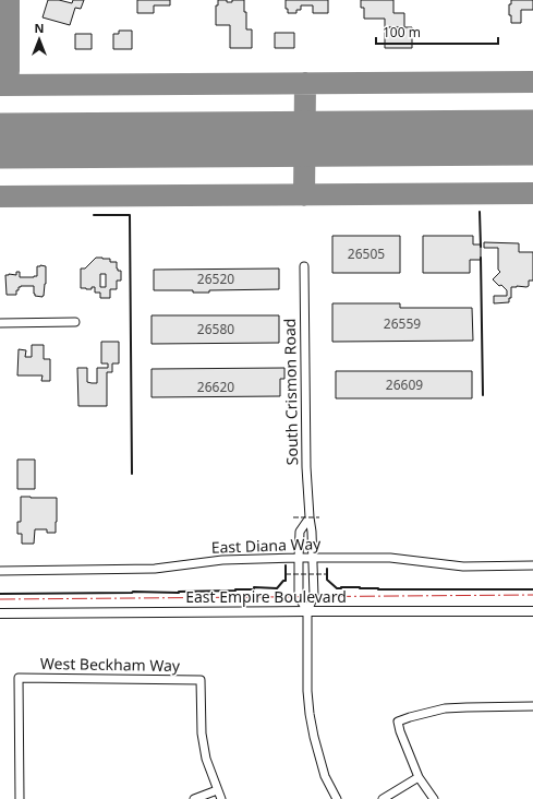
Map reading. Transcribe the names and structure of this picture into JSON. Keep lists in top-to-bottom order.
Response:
{
  "streets": {
    "street": [
      "South Crismon Road",
      "East Diana Way",
      "East Empire Boulevard",
      "West Beckham Way"
    ]
  },
  "crossings": [
    ["South Crismon Road", "East Diana Way"],
    ["South Crismon Road", "East Empire Boulevard"]
  ],
  "house_numbers": [
    "26505",
    "26520",
    "26559",
    "26580",
    "26609",
    "26620"
  ],
  "scale_bar": "100 m",
  "north": "top"
}
